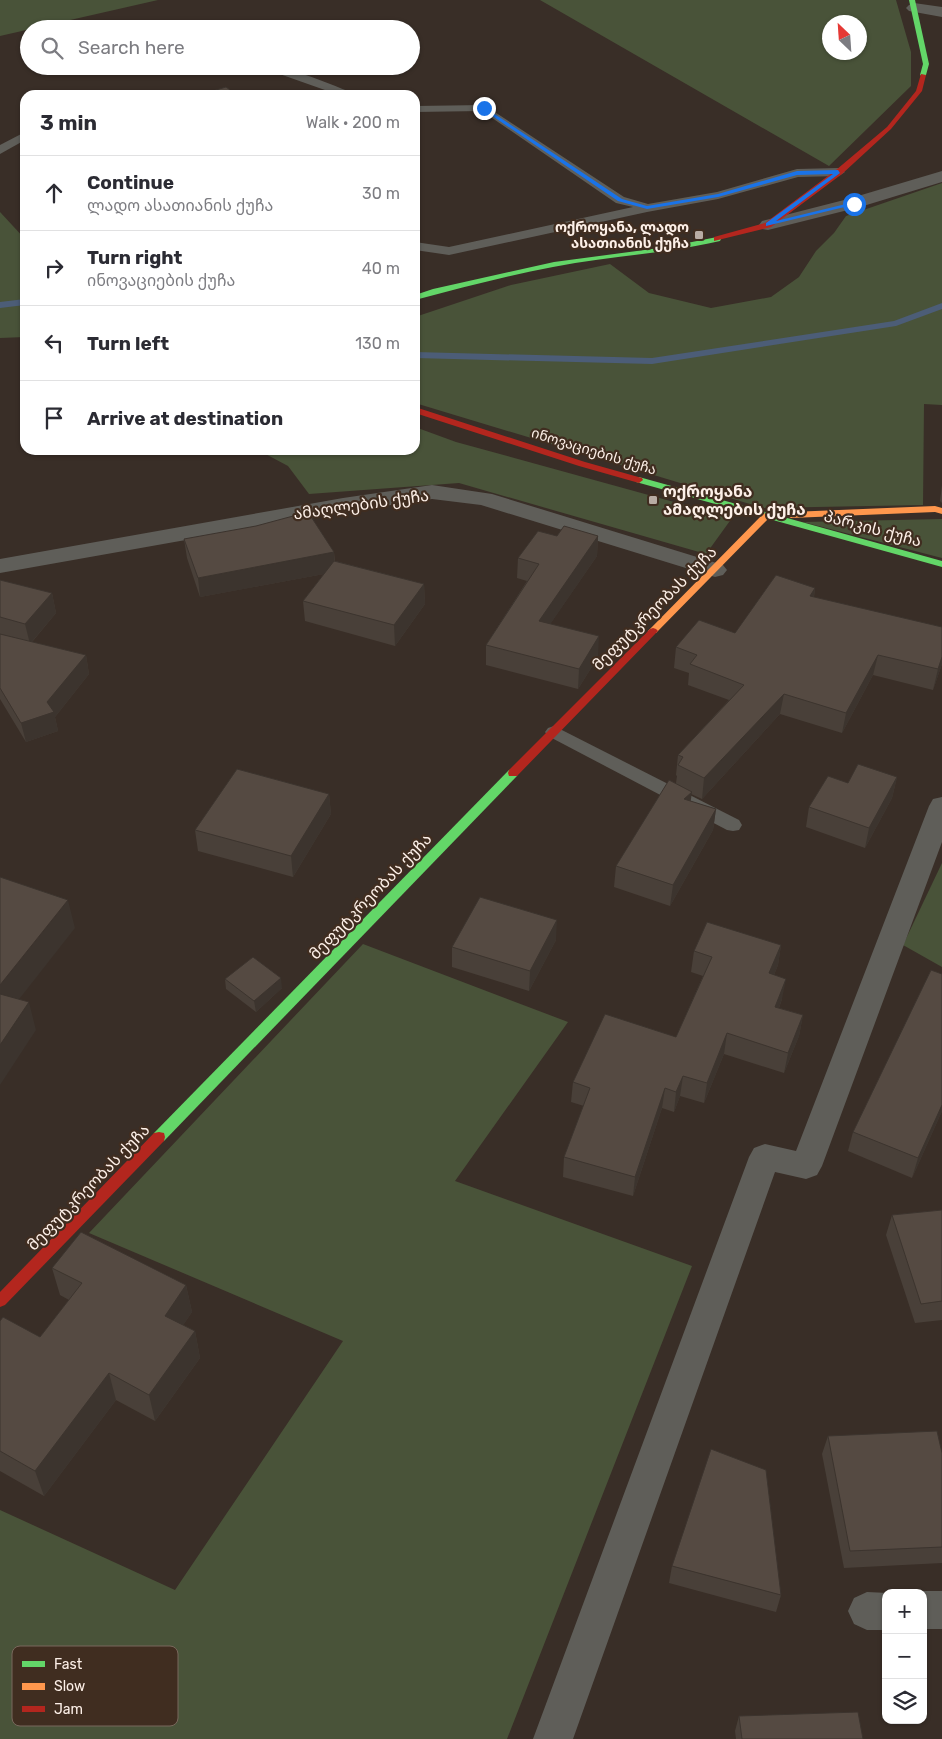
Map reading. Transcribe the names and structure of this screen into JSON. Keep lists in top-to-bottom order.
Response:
{
  "streets": {
    "street": [
      "ინოვაციების ქუჩა",
      "ამაღლების ქუჩა",
      "პარკის ქუჩა",
      "მეფუტკრეობას ქუჩა"
    ]
  },
  "crossings": [
    ["ინოვაციების ქუჩა", "პარკის ქუჩა"],
    ["ინოვაციების ქუჩა", "მეფუტკრეობას ქუჩა"],
    ["ამაღლების ქუჩა", "მეფუტკრეობას ქუჩა"],
    ["პარკის ქუჩა", "მეფუტკრეობას ქუჩა"]
  ],
  "places": {
    "transit": ["ოქროყანა, ლადო ასათიანის ქუჩა", "ოქროყანა ამაღლების ქუჩა"]
  },
  "legend": ["Fast", "Slow", "Jam"],
  "north": "top left",
  "page": {
    "search": "Search here",
    "heading": ["3 min", "Walk · 200 m"],
    "list": [
      ["Continue", "ლადო ასათიანის ქუჩა", "30 m"],
      ["Turn right", "ინოვაციების ქუჩა", "40 m"],
      ["Turn left", "130 m"],
      "Arrive at destination"
    ],
    "map_buttons": ["+", "−"]
  }
}
